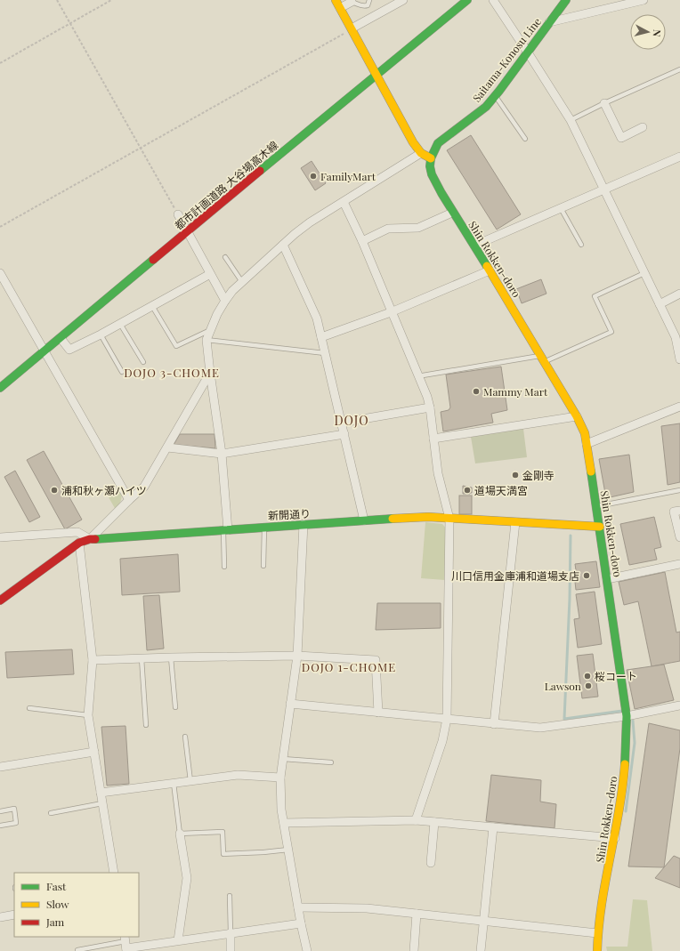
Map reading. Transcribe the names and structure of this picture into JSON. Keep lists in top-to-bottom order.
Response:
{
  "streets": {
    "street": [
      "Saitama-Konosu Line",
      "都市計画道路 大谷場高木線",
      "Shin Rokken-doro",
      "新開通り"
    ]
  },
  "crossings": [
    ["Saitama-Konosu Line", "Shin Rokken-doro"],
    ["Shin Rokken-doro", "新開通り"]
  ],
  "districts": ["DOJO 3-CHOME", "DOJO", "DOJO 1-CHOME"],
  "places": [
    "FamilyMart",
    "Mammy Mart",
    "金剛寺",
    "浦和秋ヶ瀬ハイツ",
    "道場天満宮",
    "川口信用金庫浦和道場支店",
    "桜コート",
    "Lawson"
  ],
  "legend": ["Fast", "Slow", "Jam"],
  "north": "right"
}
